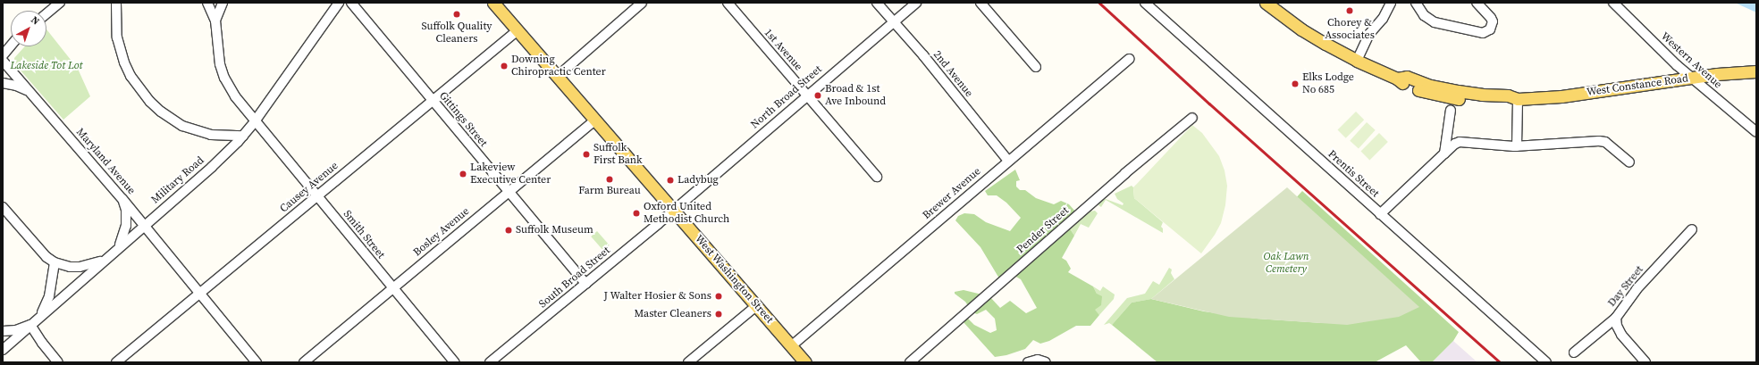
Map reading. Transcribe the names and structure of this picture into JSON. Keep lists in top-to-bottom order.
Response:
{
  "streets": {
    "main road": ["West Constance Road", "West Washington Street"],
    "street": [
      "1st Avenue",
      "Western Avenue",
      "2nd Avenue",
      "North Broad Street",
      "Gittings Street",
      "Maryland Avenue",
      "Prentis Street",
      "Military Road",
      "Causey Avenue",
      "Brewer Avenue",
      "Pender Street",
      "Bosley Avenue",
      "Smith Street",
      "South Broad Street",
      "Day Street"
    ]
  },
  "crossings": [
    ["1st Avenue", "North Broad Street"],
    ["Western Avenue", "West Constance Road"],
    ["2nd Avenue", "North Broad Street"],
    ["2nd Avenue", "Brewer Avenue"],
    ["North Broad Street", "South Broad Street"],
    ["North Broad Street", "West Washington Street"],
    ["Gittings Street", "Causey Avenue"],
    ["Gittings Street", "Bosley Avenue"],
    ["Gittings Street", "South Broad Street"],
    ["Maryland Avenue", "Military Road"],
    ["Maryland Avenue", "Causey Avenue"],
    ["Military Road", "Smith Street"],
    ["Causey Avenue", "Smith Street"],
    ["Causey Avenue", "West Washington Street"],
    ["Brewer Avenue", "West Washington Street"],
    ["Bosley Avenue", "Smith Street"],
    ["Bosley Avenue", "West Washington Street"],
    ["South Broad Street", "West Washington Street"]
  ],
  "parks": ["Lakeside Tot Lot", "Oak Lawn Cemetery"],
  "places": [
    "Chorey & Associates",
    "Suffolk Quality Cleaners",
    "Downing Chiropractic Center",
    "Elks Lodge No 685",
    "Broad & 1st Ave Inbound",
    "Suffolk First Bank",
    "Lakeview Executive Center",
    "Farm Bureau",
    "Ladybug",
    "Oxford United Methodist Church",
    "Suffolk Museum",
    "J Walter Hosier & Sons",
    "Master Cleaners"
  ],
  "north": "top right"
}
